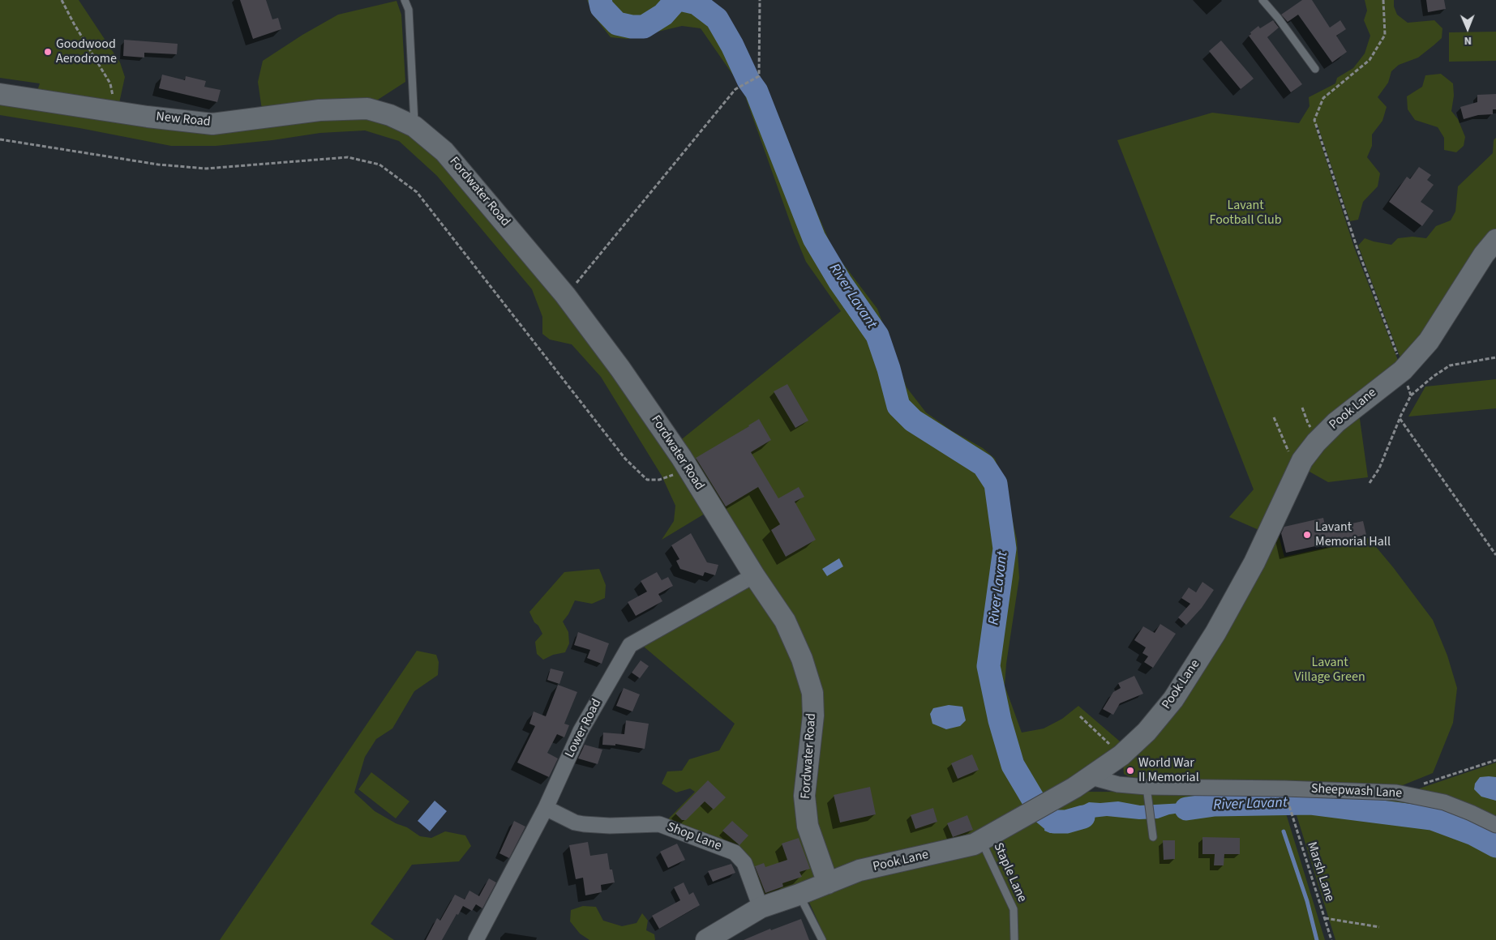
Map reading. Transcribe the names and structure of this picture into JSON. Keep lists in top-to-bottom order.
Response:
{
  "streets": {
    "street": [
      "New Road",
      "Fordwater Road",
      "Pook Lane",
      "Lower Road",
      "Sheepwash Lane",
      "Shop Lane"
    ],
    "lane": ["Staple Lane"],
    "path": ["Marsh Lane"]
  },
  "crossings": [
    ["New Road", "Fordwater Road"],
    ["Fordwater Road", "Pook Lane"],
    ["Fordwater Road", "Lower Road"],
    ["Pook Lane", "Sheepwash Lane"],
    ["Pook Lane", "Shop Lane"],
    ["Pook Lane", "Staple Lane"],
    ["Lower Road", "Shop Lane"]
  ],
  "water": ["River Lavant"],
  "parks": ["Lavant Football Club", "Lavant Village Green"],
  "places": ["Goodwood Aerodrome", "Lavant Memorial Hall", "World War II Memorial"],
  "north": "bottom"
}
